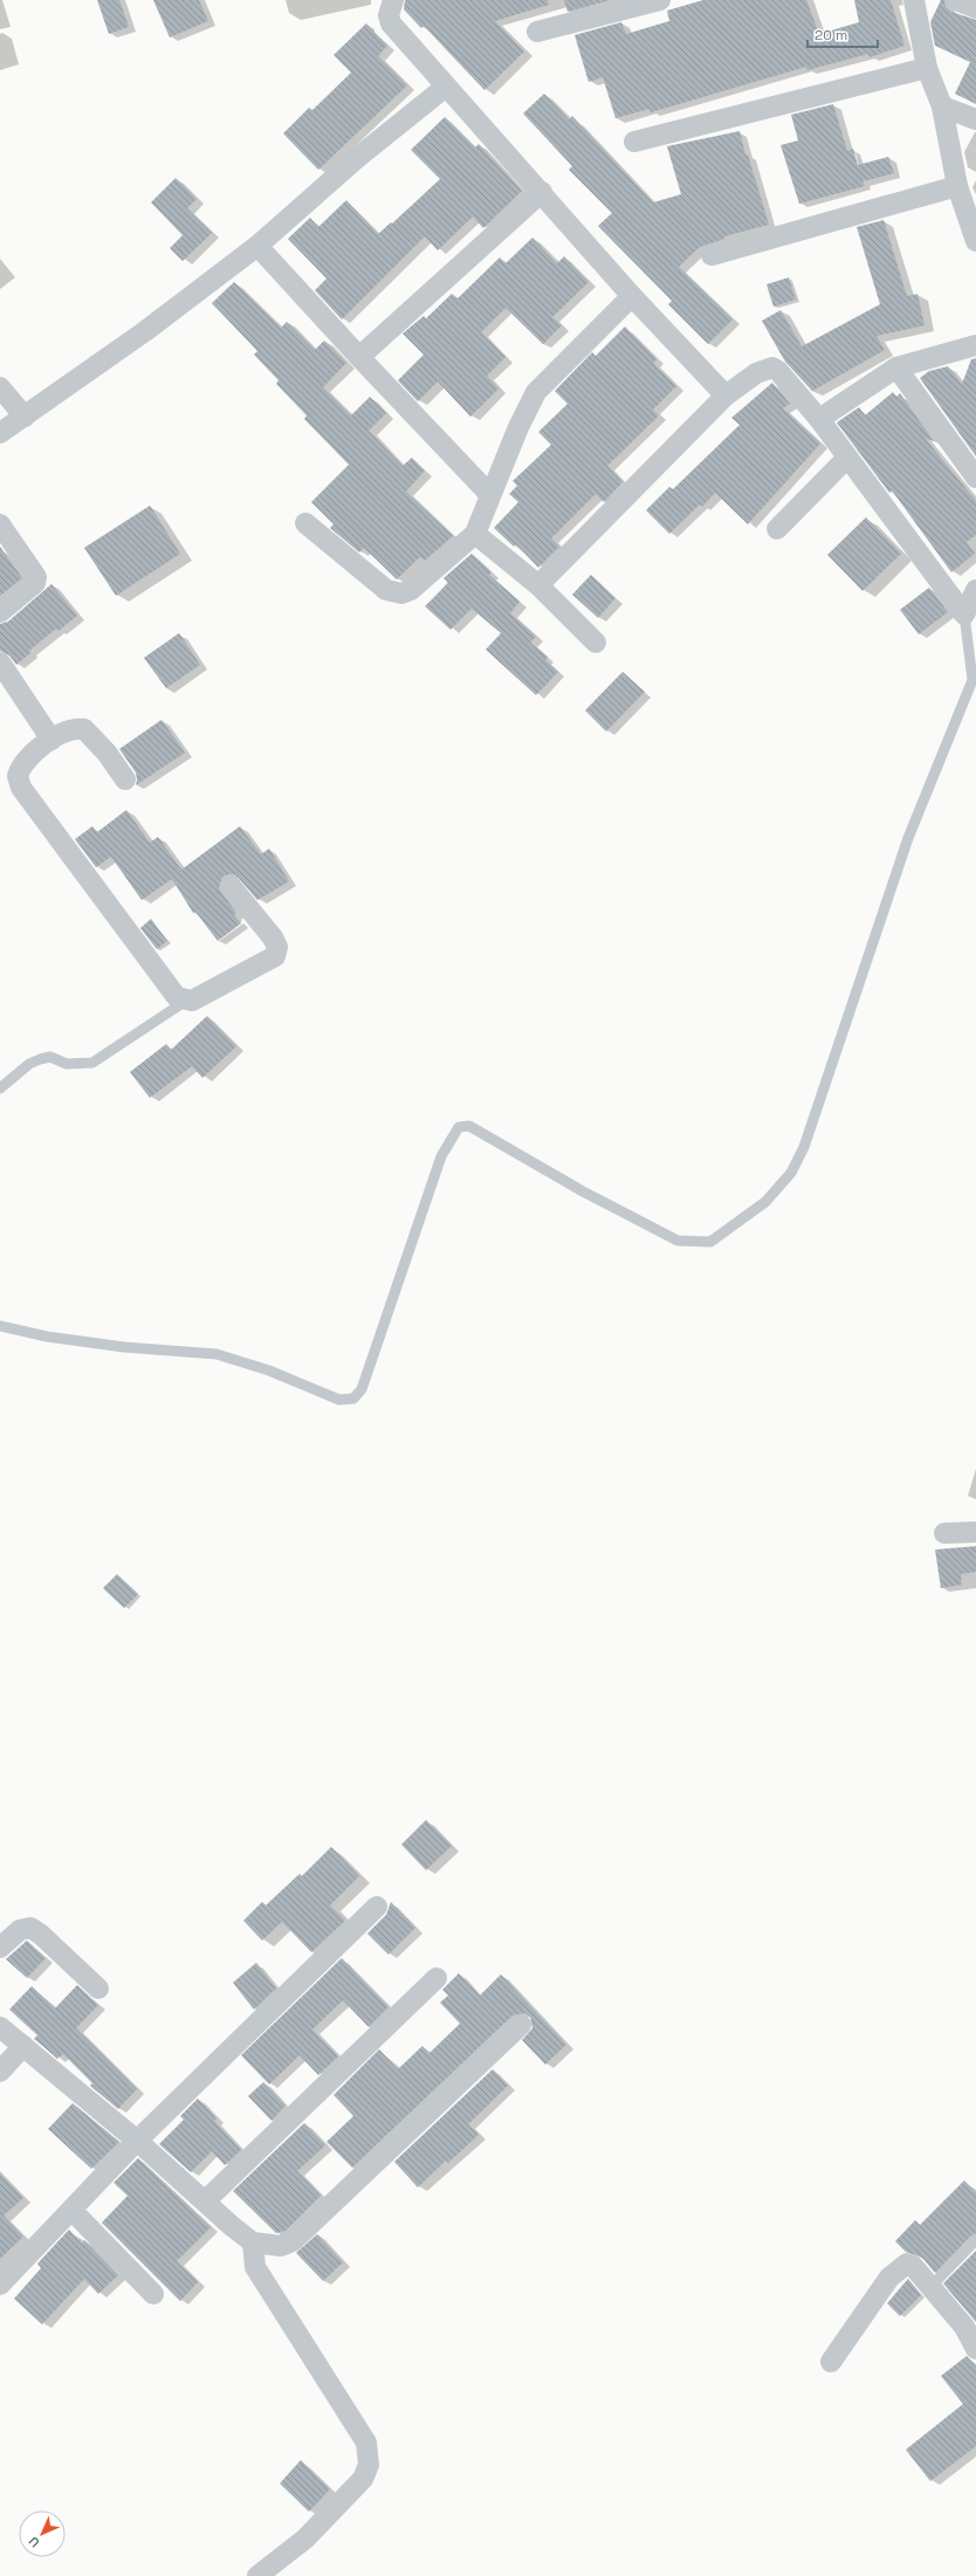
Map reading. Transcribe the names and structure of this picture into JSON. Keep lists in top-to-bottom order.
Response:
{
  "scale_bar": "20 m",
  "north": "bottom left"
}
